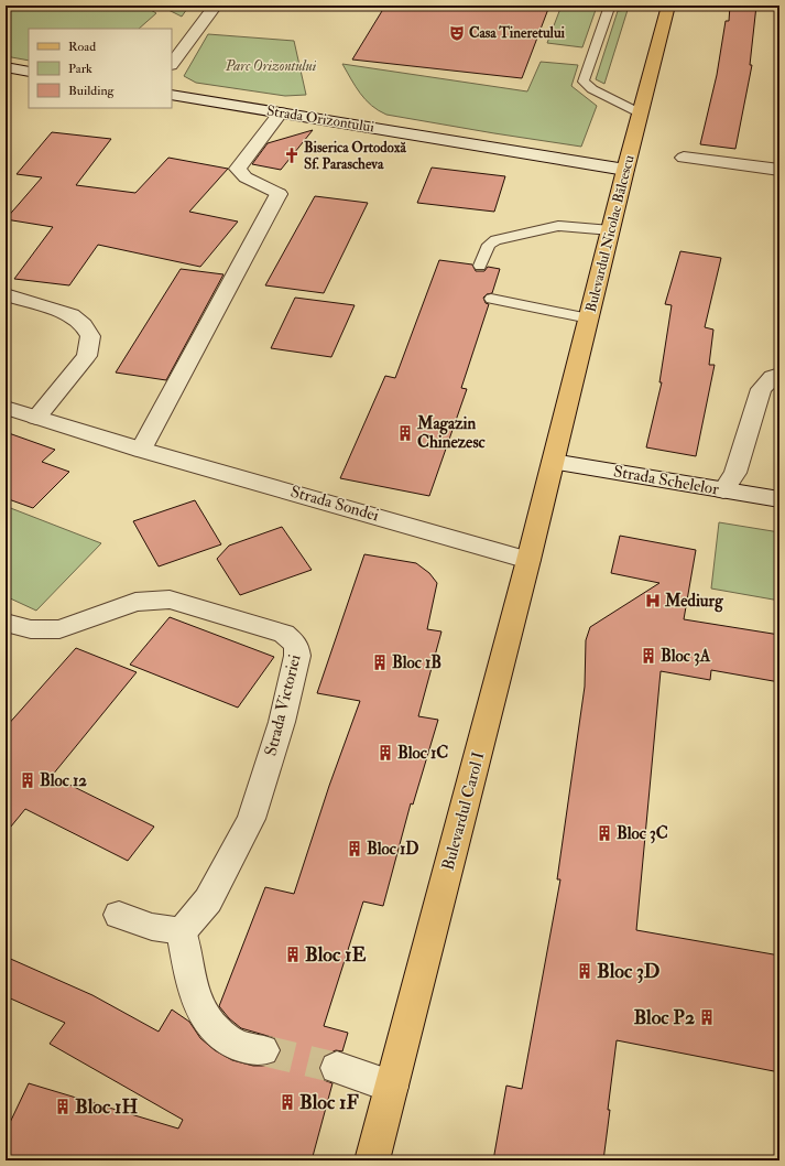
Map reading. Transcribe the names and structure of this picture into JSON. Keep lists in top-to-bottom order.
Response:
{
  "streets": {
    "main road": ["Bulevardul Nicolae Bălcescu", "Bulevardul Carol I"],
    "street": [
      "Strada Orizontului",
      "Strada Schelelor",
      "Strada Sondei",
      "Strada Victoriei"
    ]
  },
  "crossings": [
    ["Strada Orizontului", "Bulevardul Nicolae Bălcescu"],
    ["Bulevardul Nicolae Bălcescu", "Strada Schelelor"],
    ["Bulevardul Nicolae Bălcescu", "Bulevardul Carol I"],
    ["Strada Schelelor", "Bulevardul Carol I"],
    ["Strada Sondei", "Bulevardul Carol I"]
  ],
  "parks": ["Parc Orizontului"],
  "places": {
    "theatre": ["Casa Tineretului"],
    "church": ["Biserica Ortodoxă Sf. Parascheva"],
    "building": [
      "Magazin Chinezesc",
      "Bloc 3A",
      "Bloc 1B",
      "Bloc 1C",
      "Bloc 12",
      "Bloc 3C",
      "Bloc 1D",
      "Bloc 1E",
      "Bloc 3D",
      "Bloc P2",
      "Bloc 1F",
      "Bloc 1H"
    ],
    "hospital": ["Mediurg"]
  },
  "legend": ["Road", "Park", "Building"]
}
